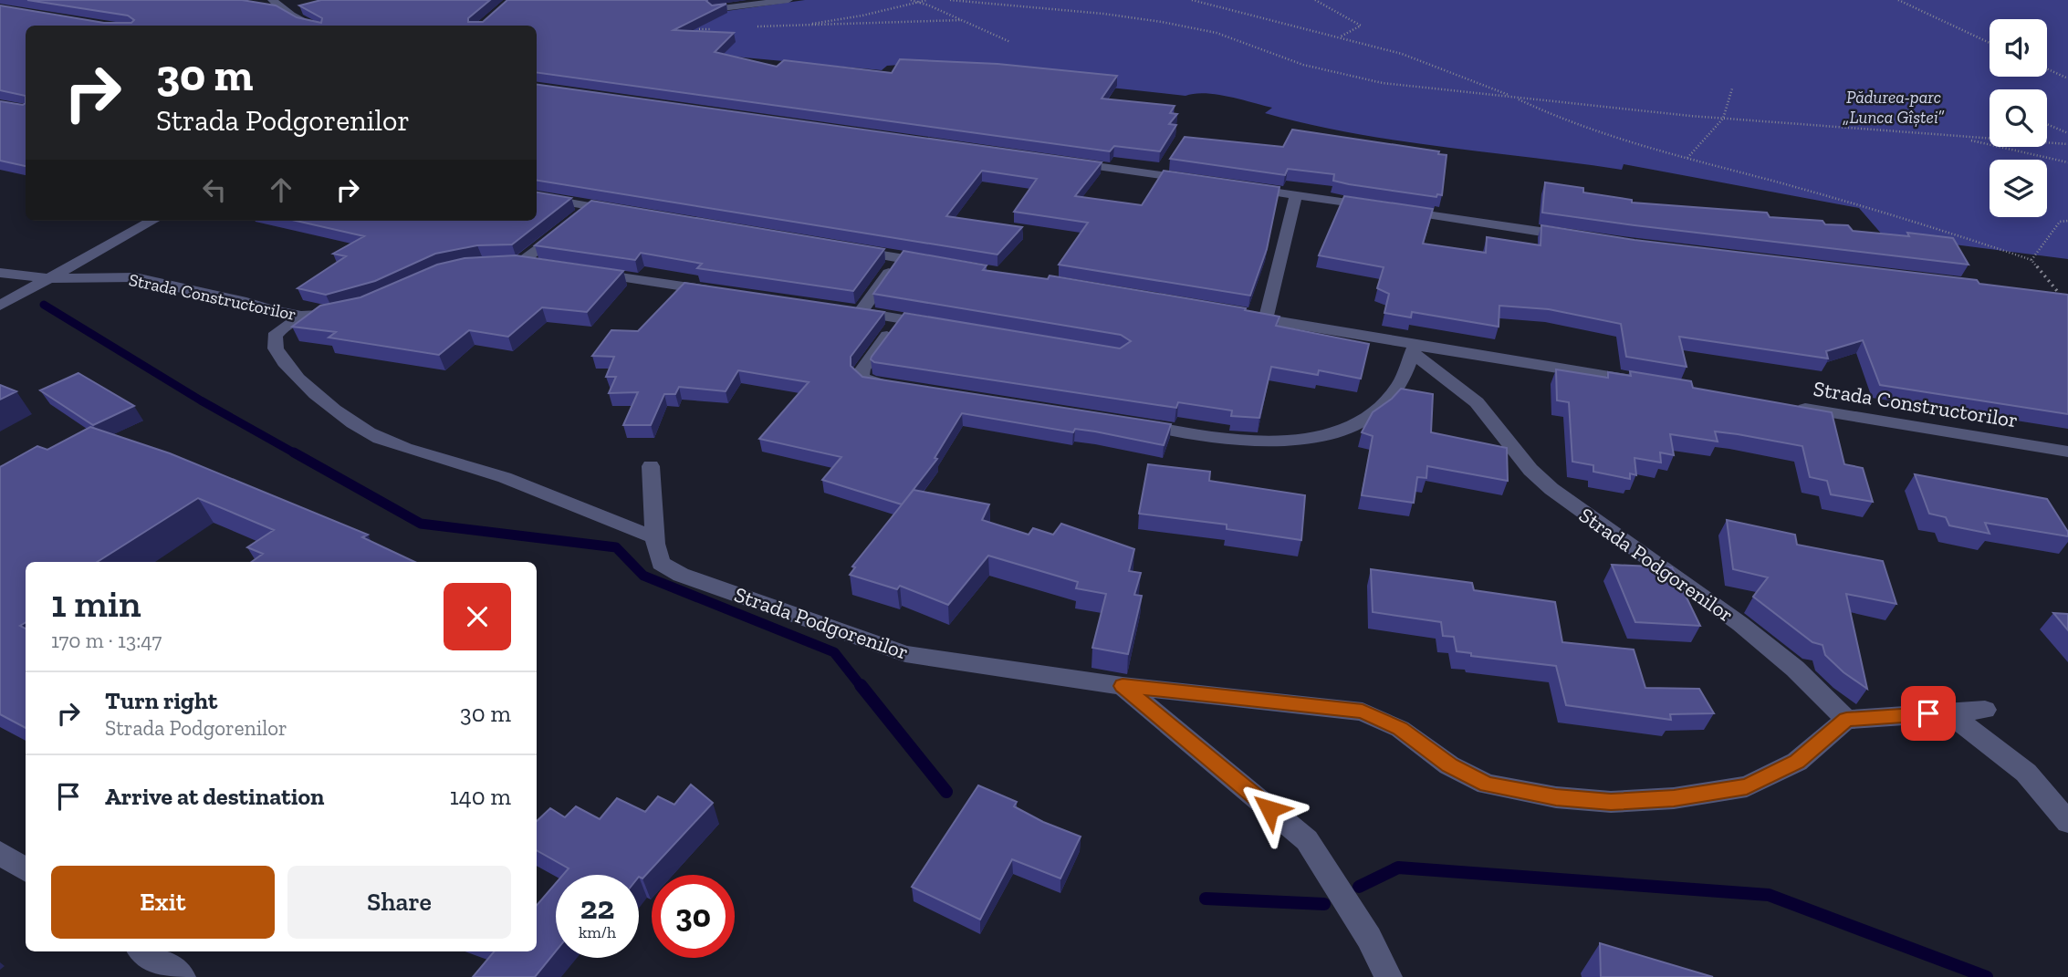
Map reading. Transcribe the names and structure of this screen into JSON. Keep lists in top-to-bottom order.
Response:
{
  "streets": {
    "street": ["Strada Constructorilor", "Strada Podgorenilor"]
  },
  "parks": ["Pădurea-parc „Lunca Gîștei”"],
  "page": {
    "turn": ["30 m", "Strada Podgorenilor"],
    "heading": ["1 min", "170 m · 13:47"],
    "list": [
      {
        "name": "Turn right",
        "note": "Strada Podgorenilor",
        "value": "30 m"
      },
      {
        "name": "Arrive at destination",
        "value": "140 m"
      }
    ],
    "buttons": ["Exit", "Share"],
    "speed": "22 km/h",
    "limit": "30"
  }
}
